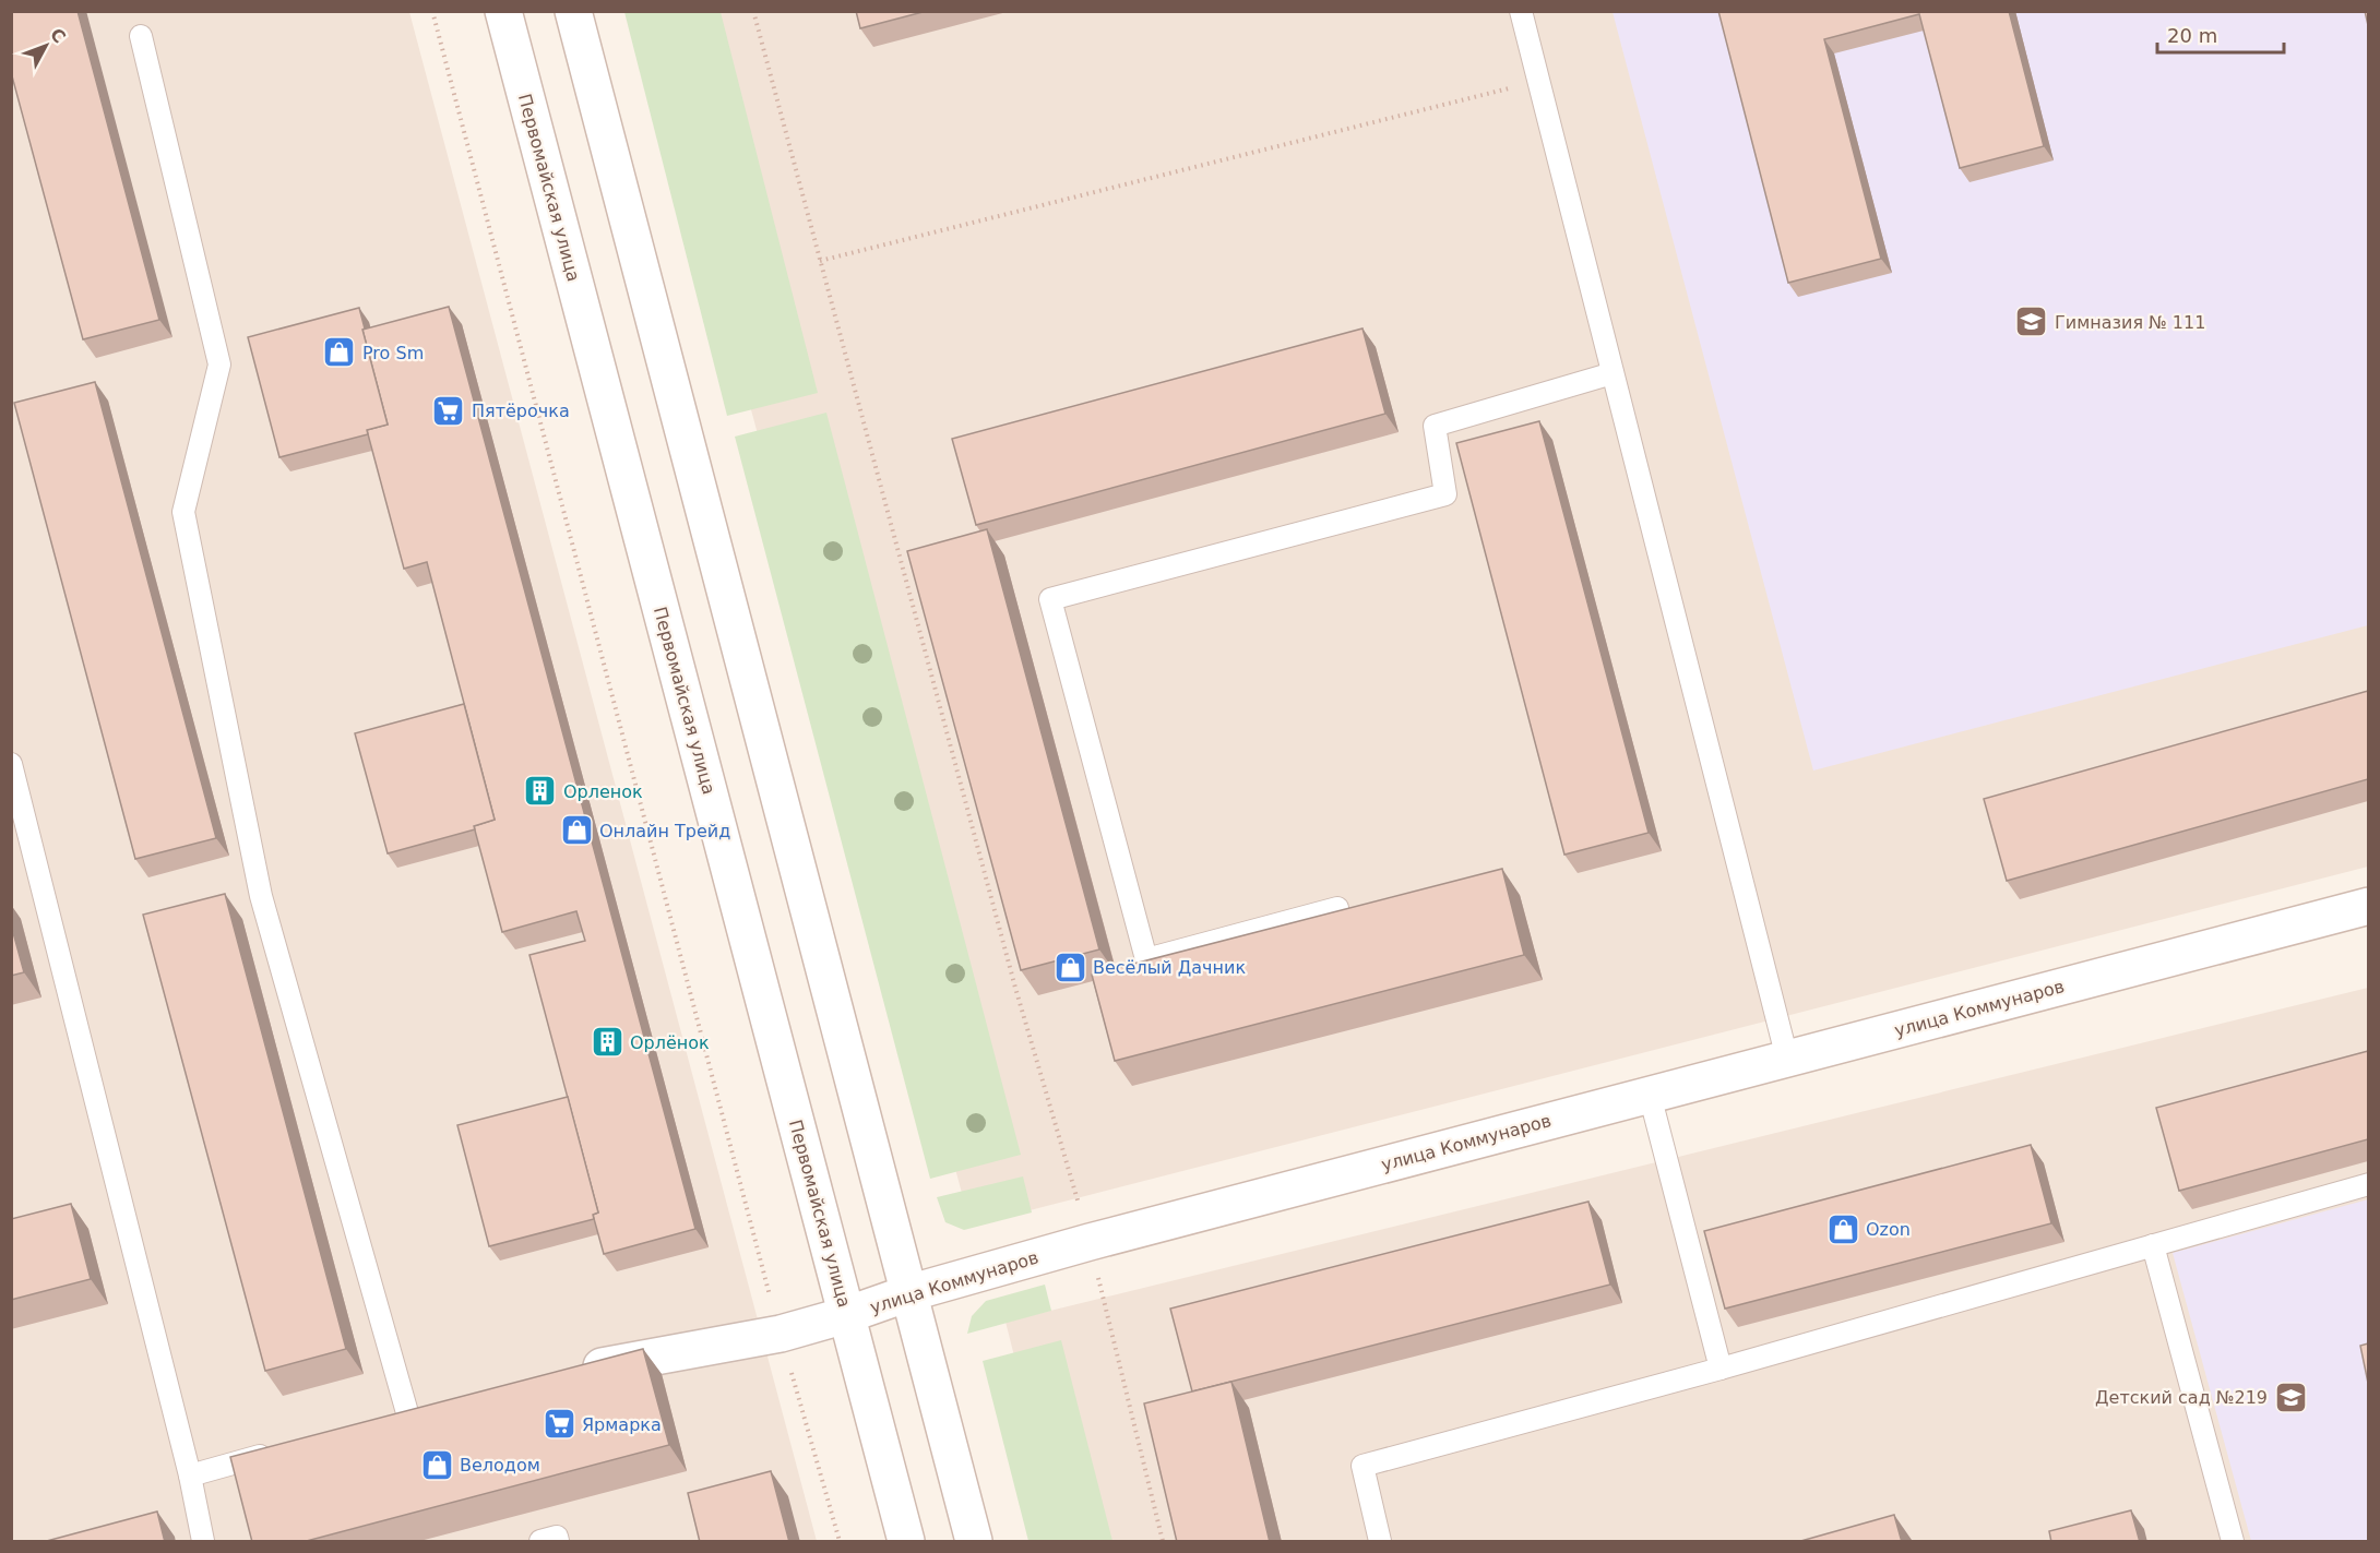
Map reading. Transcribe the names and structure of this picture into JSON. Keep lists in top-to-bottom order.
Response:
{
  "streets": {
    "main road": ["Первомайская улица", "улица Коммунаров"]
  },
  "crossings": [
    ["Первомайская улица", "улица Коммунаров"]
  ],
  "places": {
    "school or university": ["Гимназия № 111", "Детский сад №219"],
    "shop": [
      "Pro Sm",
      "Онлайн Трейд",
      "Весёлый Дачник",
      "Ozon",
      "Велодом"
    ],
    "supermarket": ["Пятёрочка", "Ярмарка"],
    "building": ["Орленок", "Орлёнок"]
  },
  "scale_bar": "20 m",
  "north": "top right"
}
